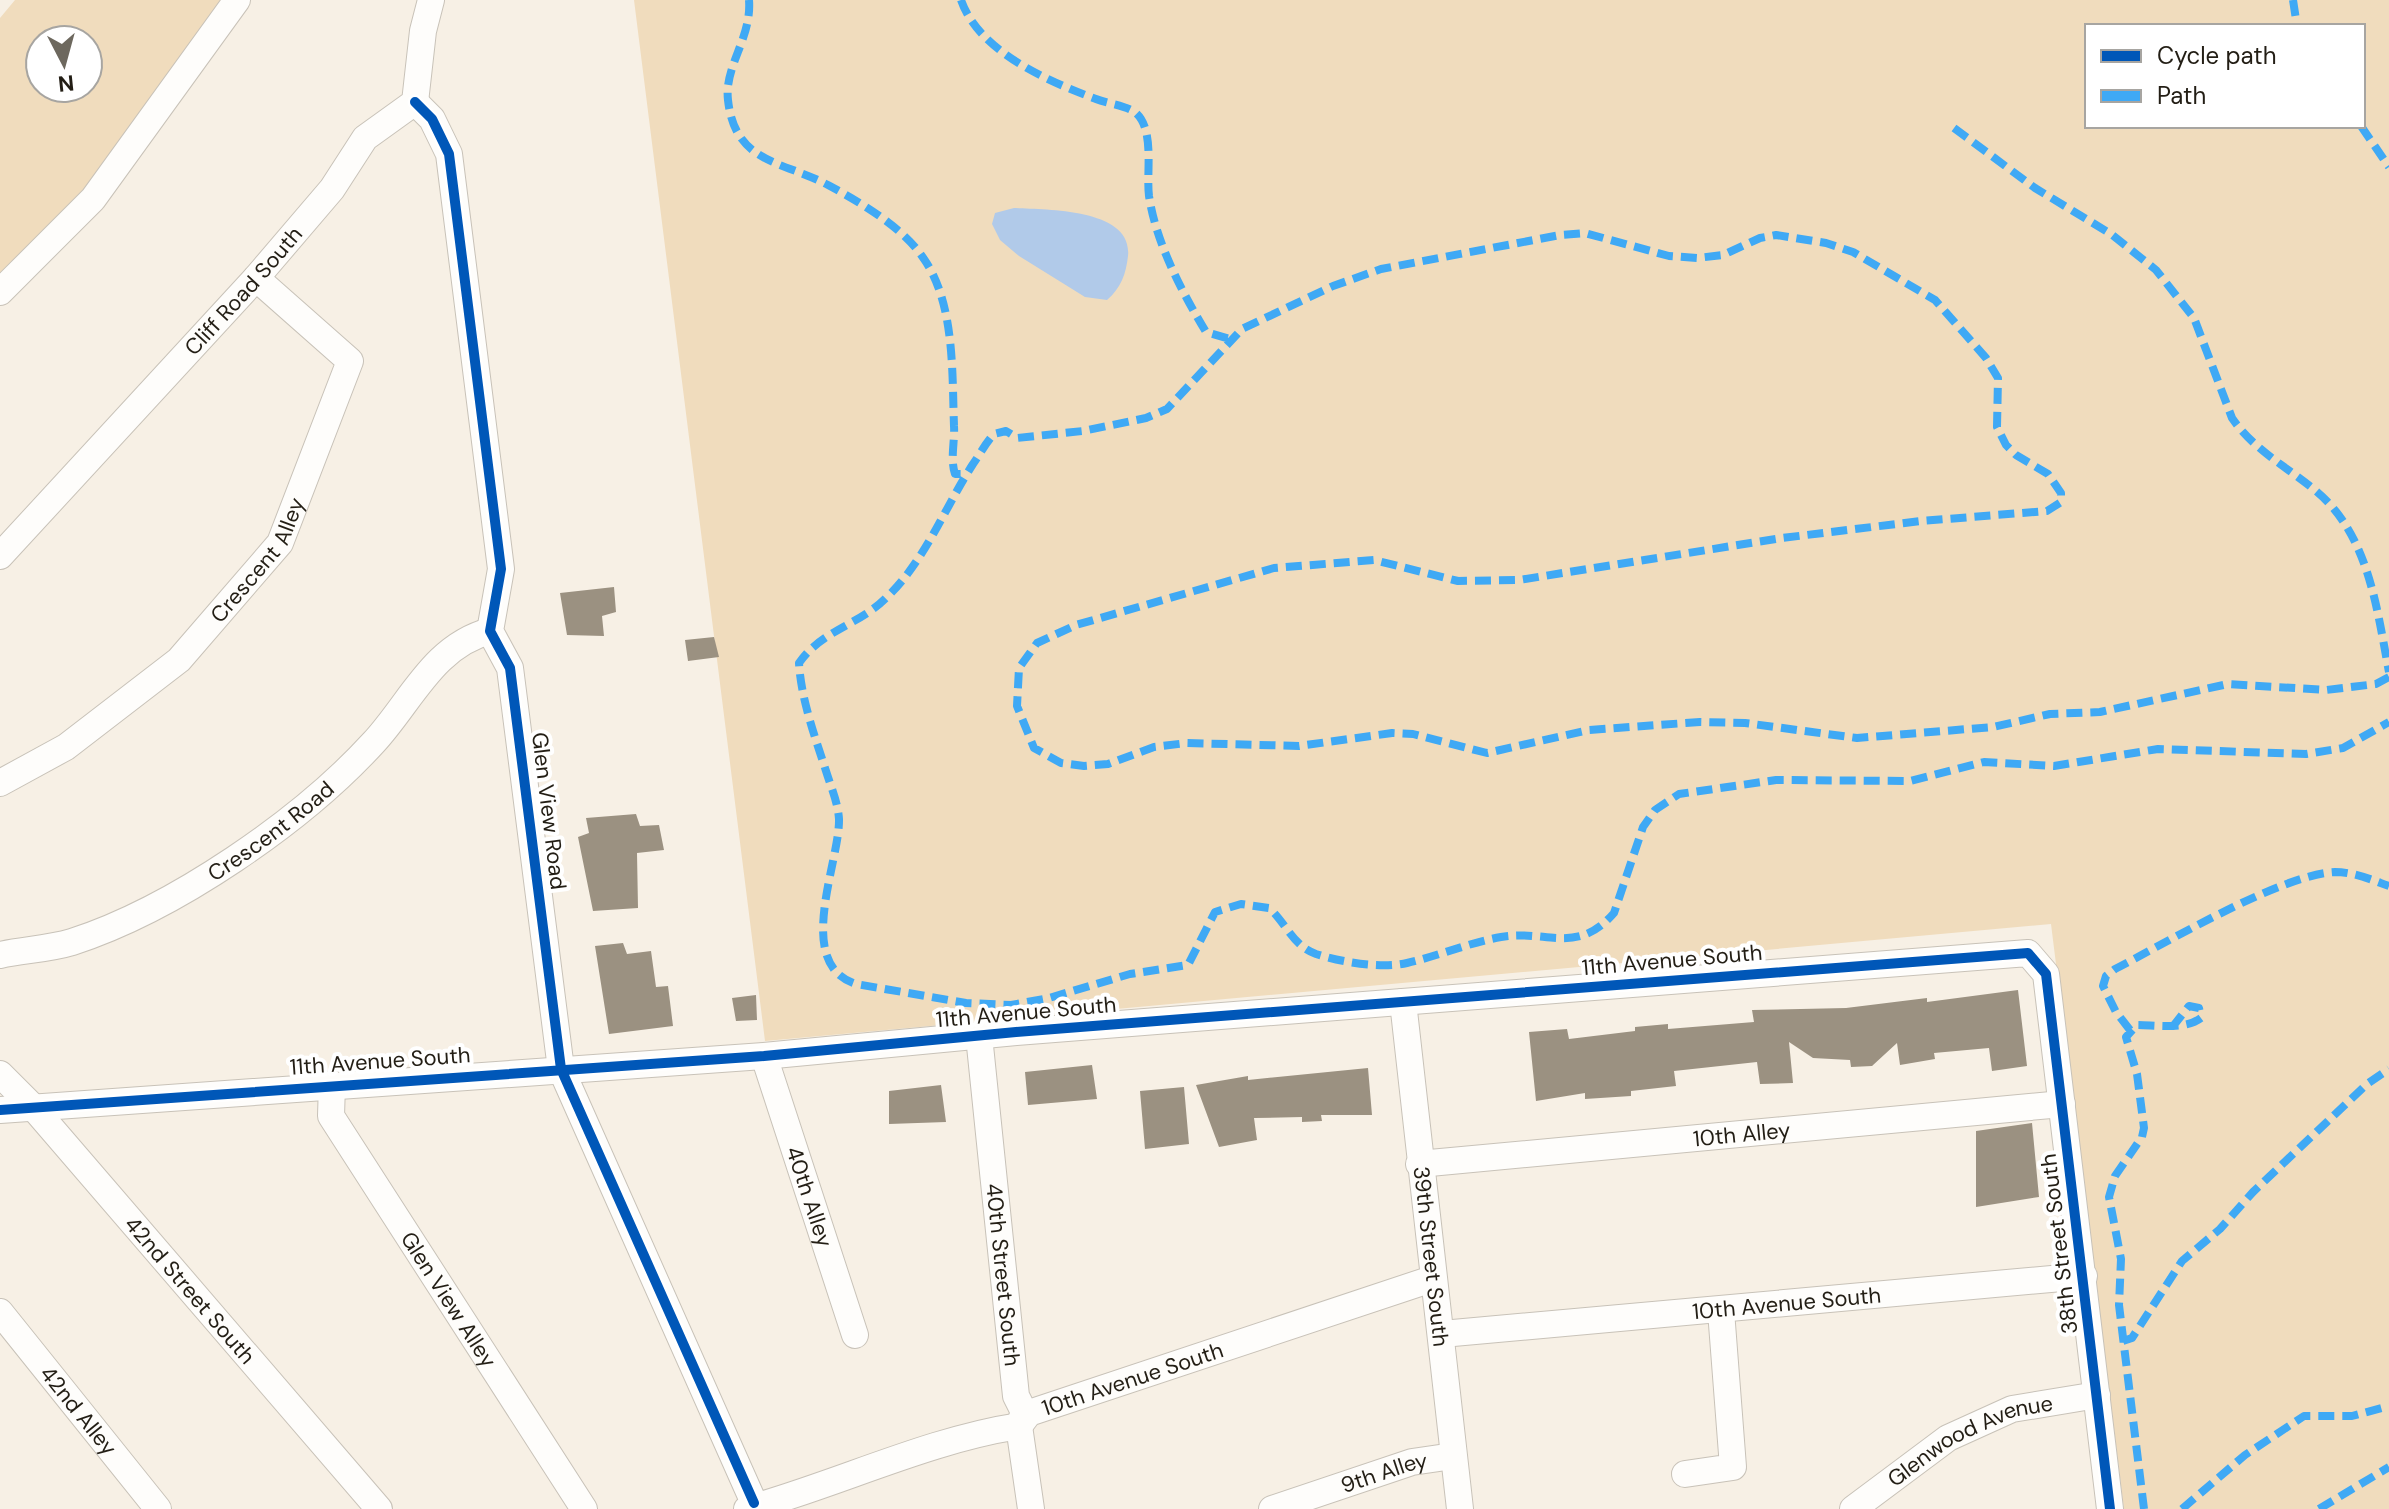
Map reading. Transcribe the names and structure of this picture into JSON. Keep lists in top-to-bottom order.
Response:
{
  "streets": {
    "street": [
      "Cliff Road South",
      "Crescent Alley",
      "Glen View Road",
      "Crescent Road",
      "11th Avenue South",
      "10th Alley",
      "40th Alley",
      "38th Street South",
      "39th Street South",
      "40th Street South",
      "42nd Street South",
      "Glen View Alley",
      "10th Avenue South",
      "42nd Alley",
      "Glenwood Avenue",
      "9th Alley"
    ]
  },
  "crossings": [
    ["Cliff Road South", "Crescent Alley"],
    ["Glen View Road", "Crescent Road"],
    ["Glen View Road", "11th Avenue South"],
    ["Glen View Road", "10th Avenue South"],
    ["11th Avenue South", "40th Alley"],
    ["11th Avenue South", "38th Street South"],
    ["11th Avenue South", "39th Street South"],
    ["11th Avenue South", "40th Street South"],
    ["11th Avenue South", "42nd Street South"],
    ["11th Avenue South", "Glen View Alley"],
    ["10th Alley", "38th Street South"],
    ["10th Alley", "39th Street South"],
    ["38th Street South", "10th Avenue South"],
    ["38th Street South", "Glenwood Avenue"],
    ["39th Street South", "10th Avenue South"],
    ["39th Street South", "9th Alley"],
    ["40th Street South", "10th Avenue South"]
  ],
  "legend": ["Cycle path", "Path"],
  "north": "bottom"
}
